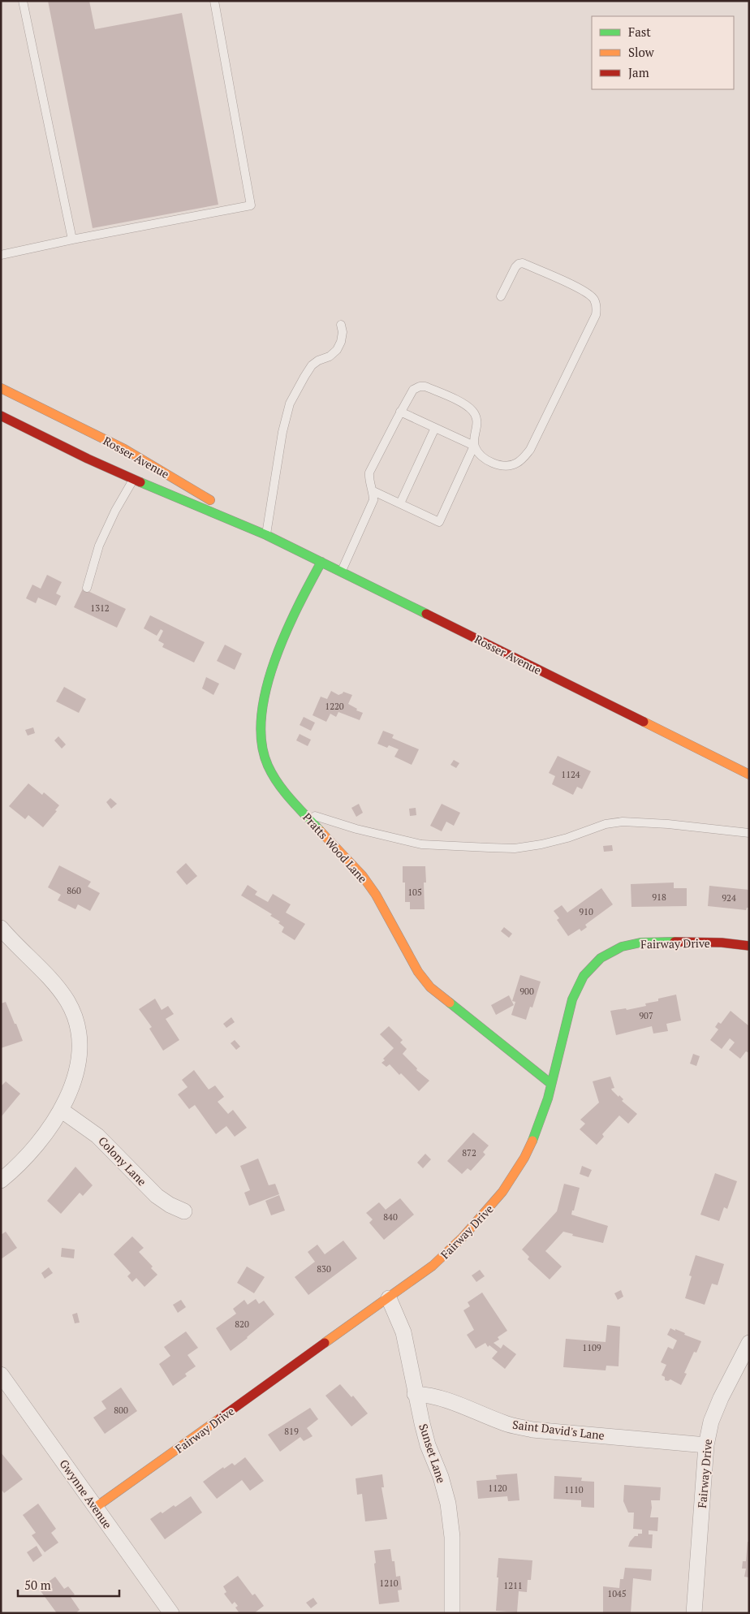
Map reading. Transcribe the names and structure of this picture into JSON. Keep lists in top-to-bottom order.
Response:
{
  "streets": {
    "street": [
      "Rosser Avenue",
      "Pratts Wood Lane",
      "Fairway Drive",
      "Colony Lane",
      "Saint David's Lane",
      "Sunset Lane",
      "Gwynne Avenue"
    ]
  },
  "crossings": [
    ["Rosser Avenue", "Pratts Wood Lane"],
    ["Pratts Wood Lane", "Fairway Drive"],
    ["Fairway Drive", "Saint David's Lane"],
    ["Fairway Drive", "Sunset Lane"],
    ["Fairway Drive", "Gwynne Avenue"],
    ["Saint David's Lane", "Sunset Lane"]
  ],
  "house_numbers": [
    "1312",
    "1220",
    "1124",
    "860",
    "105",
    "918",
    "924",
    "910",
    "900",
    "907",
    "872",
    "840",
    "830",
    "820",
    "1109",
    "800",
    "819",
    "1120",
    "1110",
    "1210",
    "1211",
    "1045"
  ],
  "legend": ["Fast", "Slow", "Jam"],
  "scale_bar": "50 m"
}
